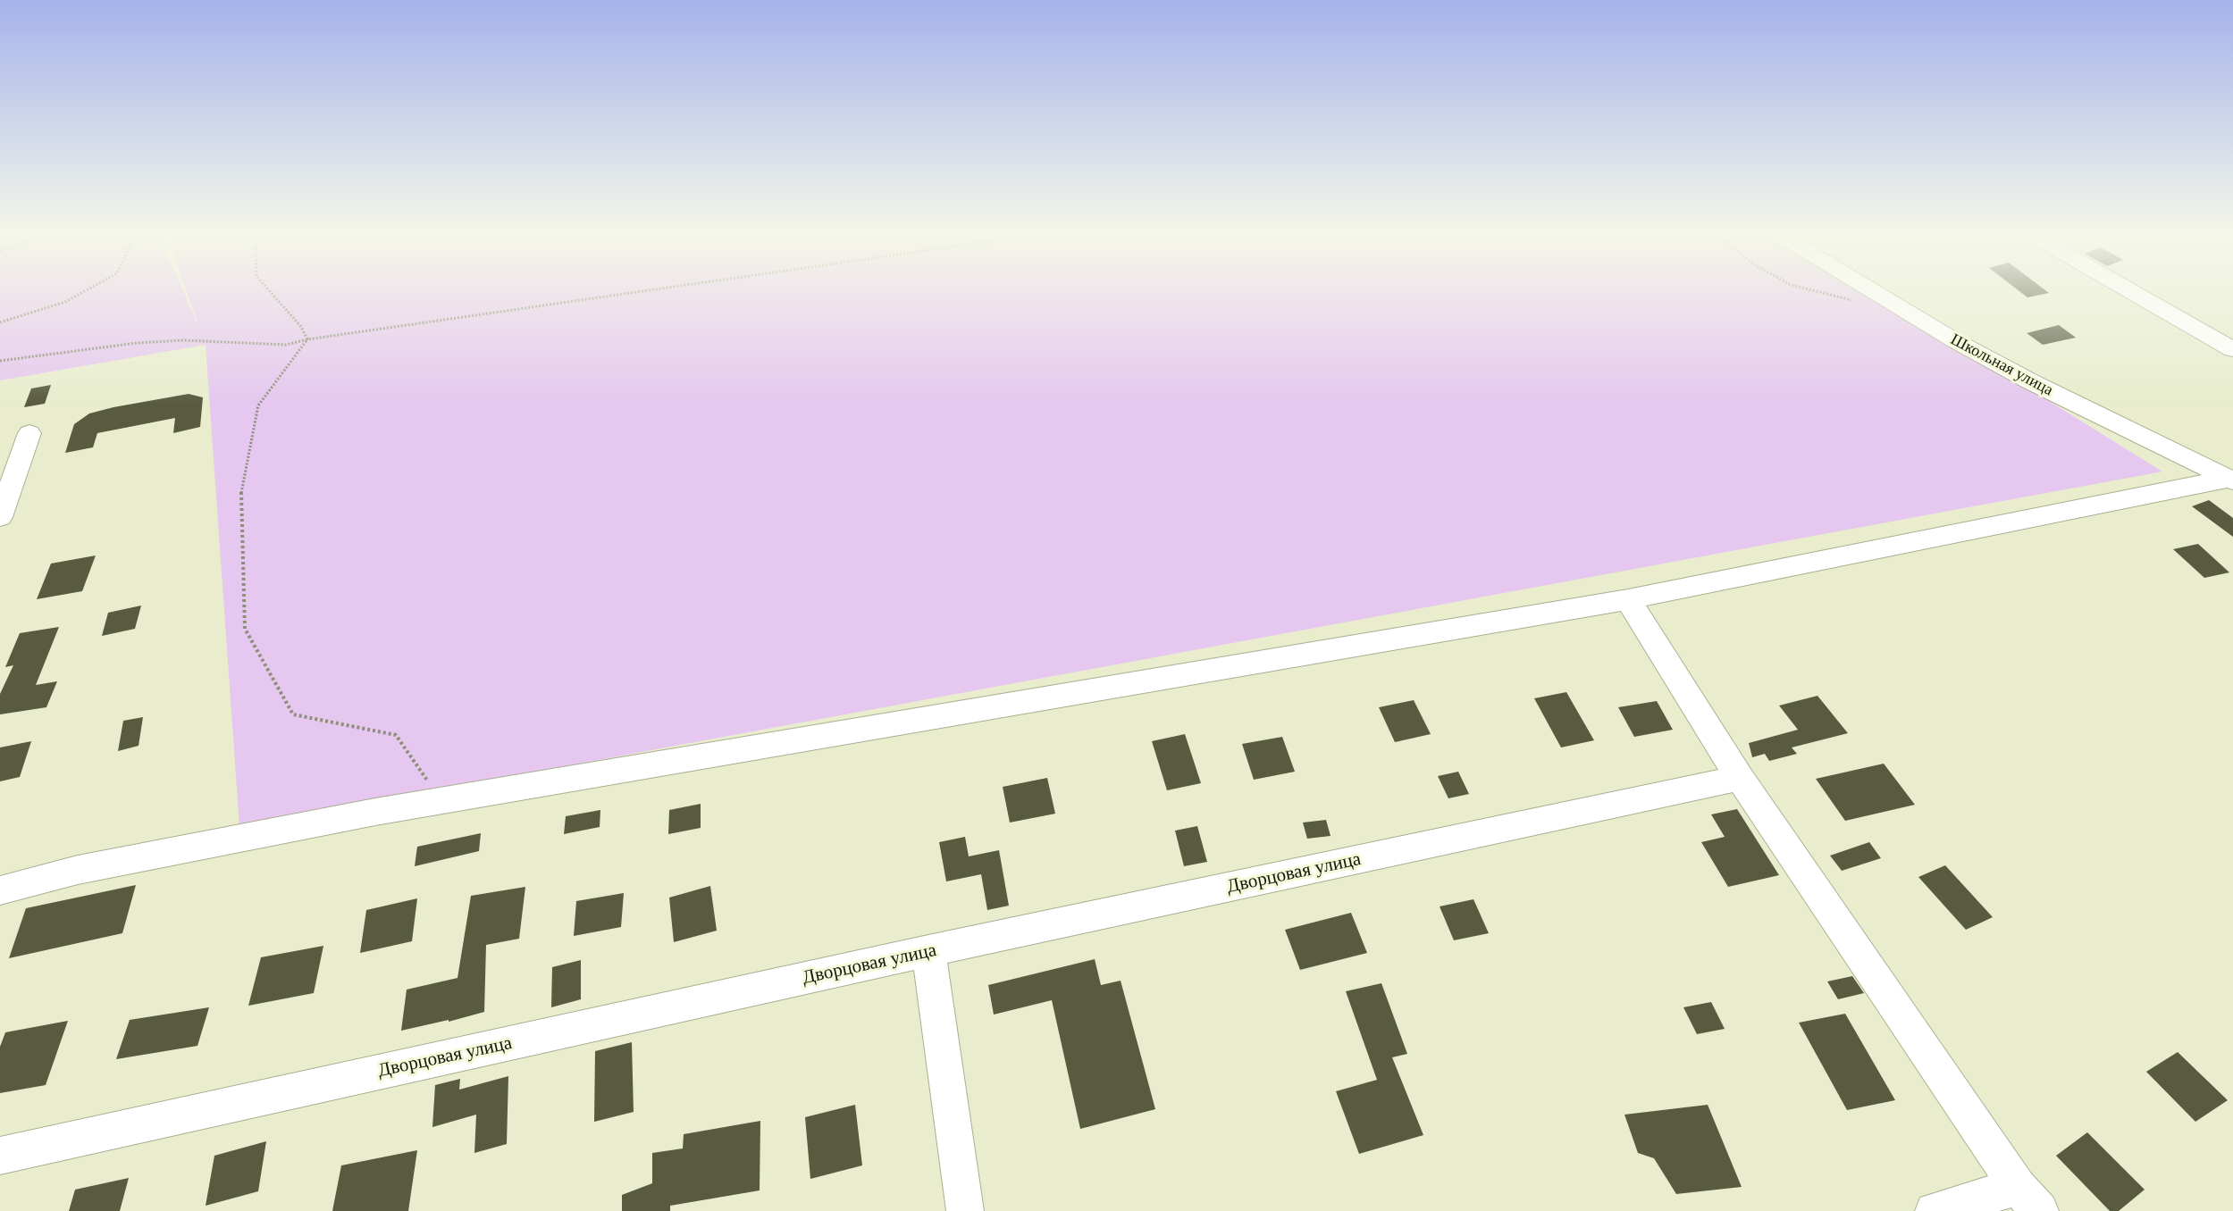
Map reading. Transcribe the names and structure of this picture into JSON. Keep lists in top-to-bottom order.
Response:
{
  "streets": {
    "street": ["Школьная улица", "Дворцовая улица"]
  }
}
